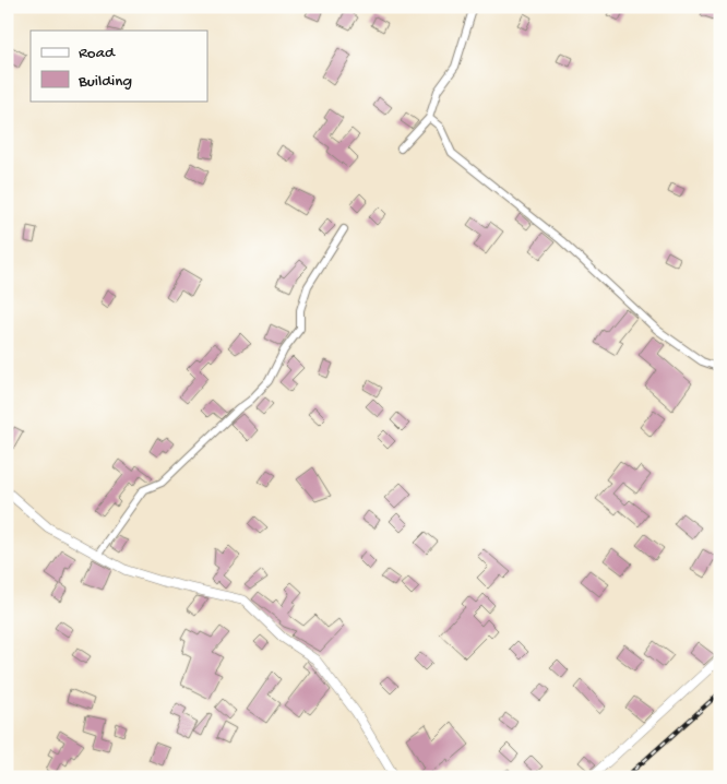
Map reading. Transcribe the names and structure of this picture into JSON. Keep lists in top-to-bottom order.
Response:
{
  "legend": ["Road", "Building"]
}
